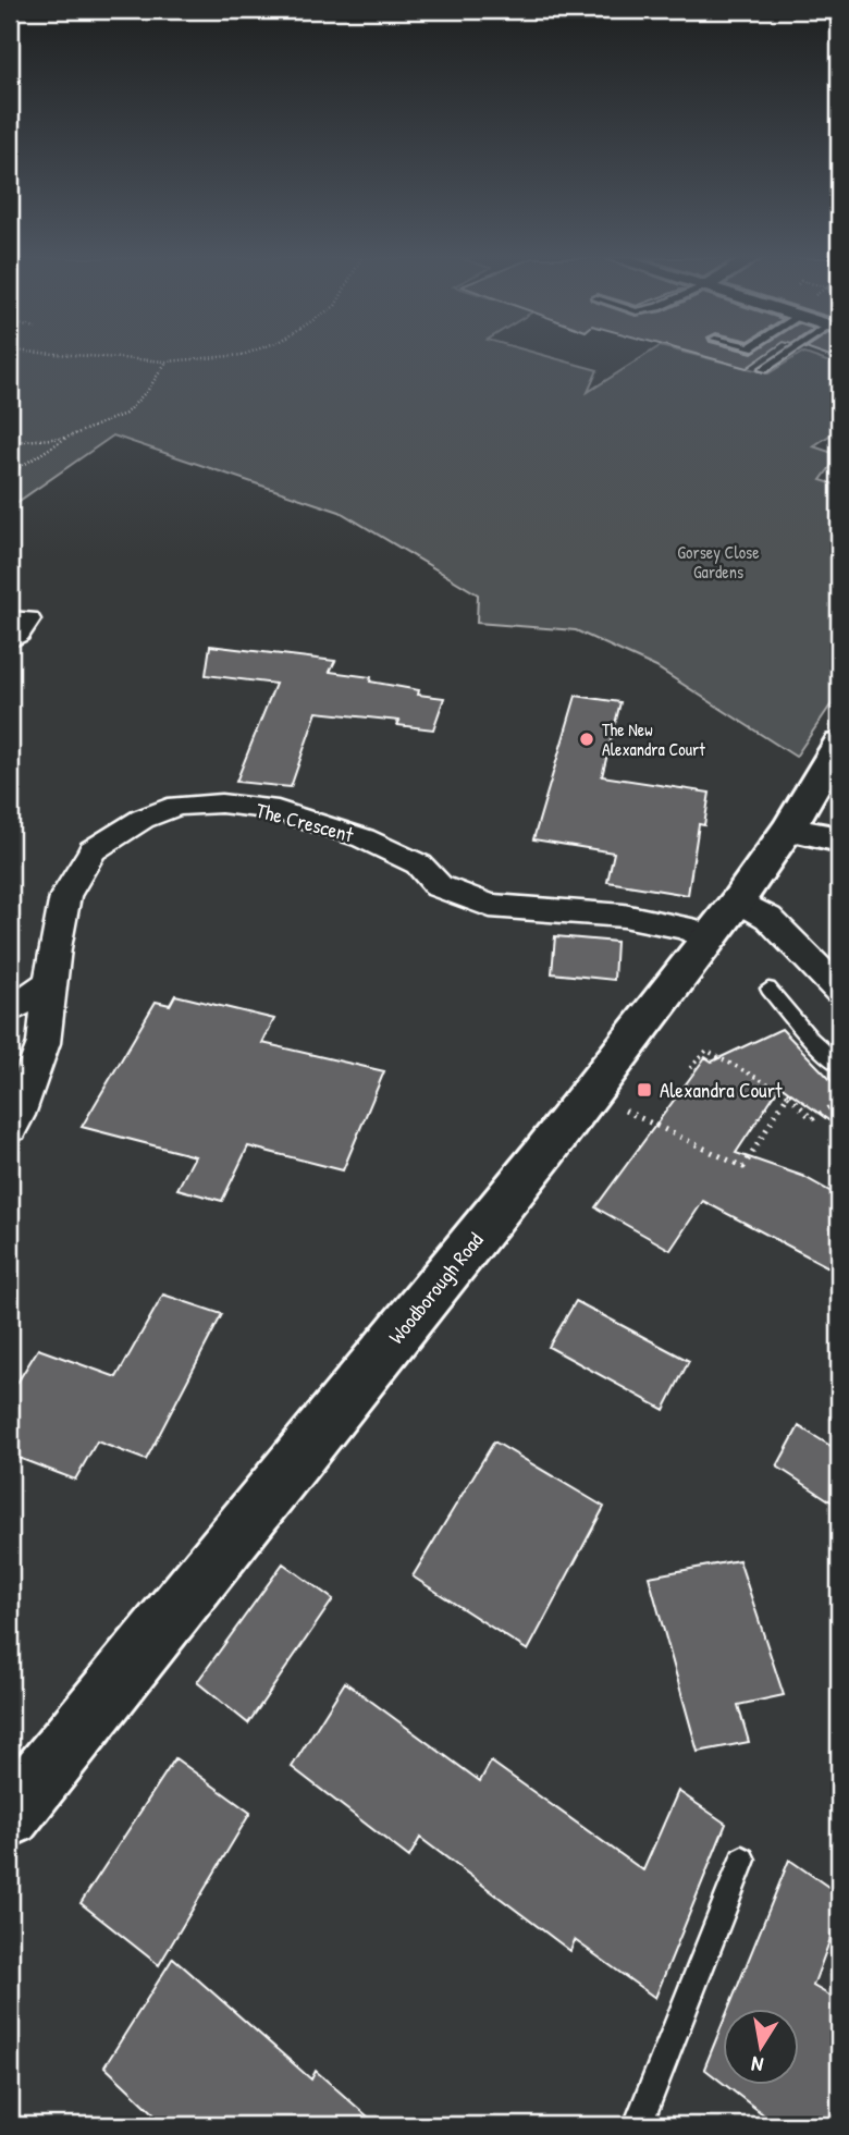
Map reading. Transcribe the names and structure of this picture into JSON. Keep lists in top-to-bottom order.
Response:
{
  "streets": {
    "main road": ["Woodborough Road"],
    "street": ["The Crescent"]
  },
  "crossings": [
    ["The Crescent", "Woodborough Road"]
  ],
  "parks": ["Gorsey Close Gardens"],
  "places": {
    "other": ["The New Alexandra Court"],
    "transit": ["Alexandra Court"]
  },
  "north": "bottom"
}
